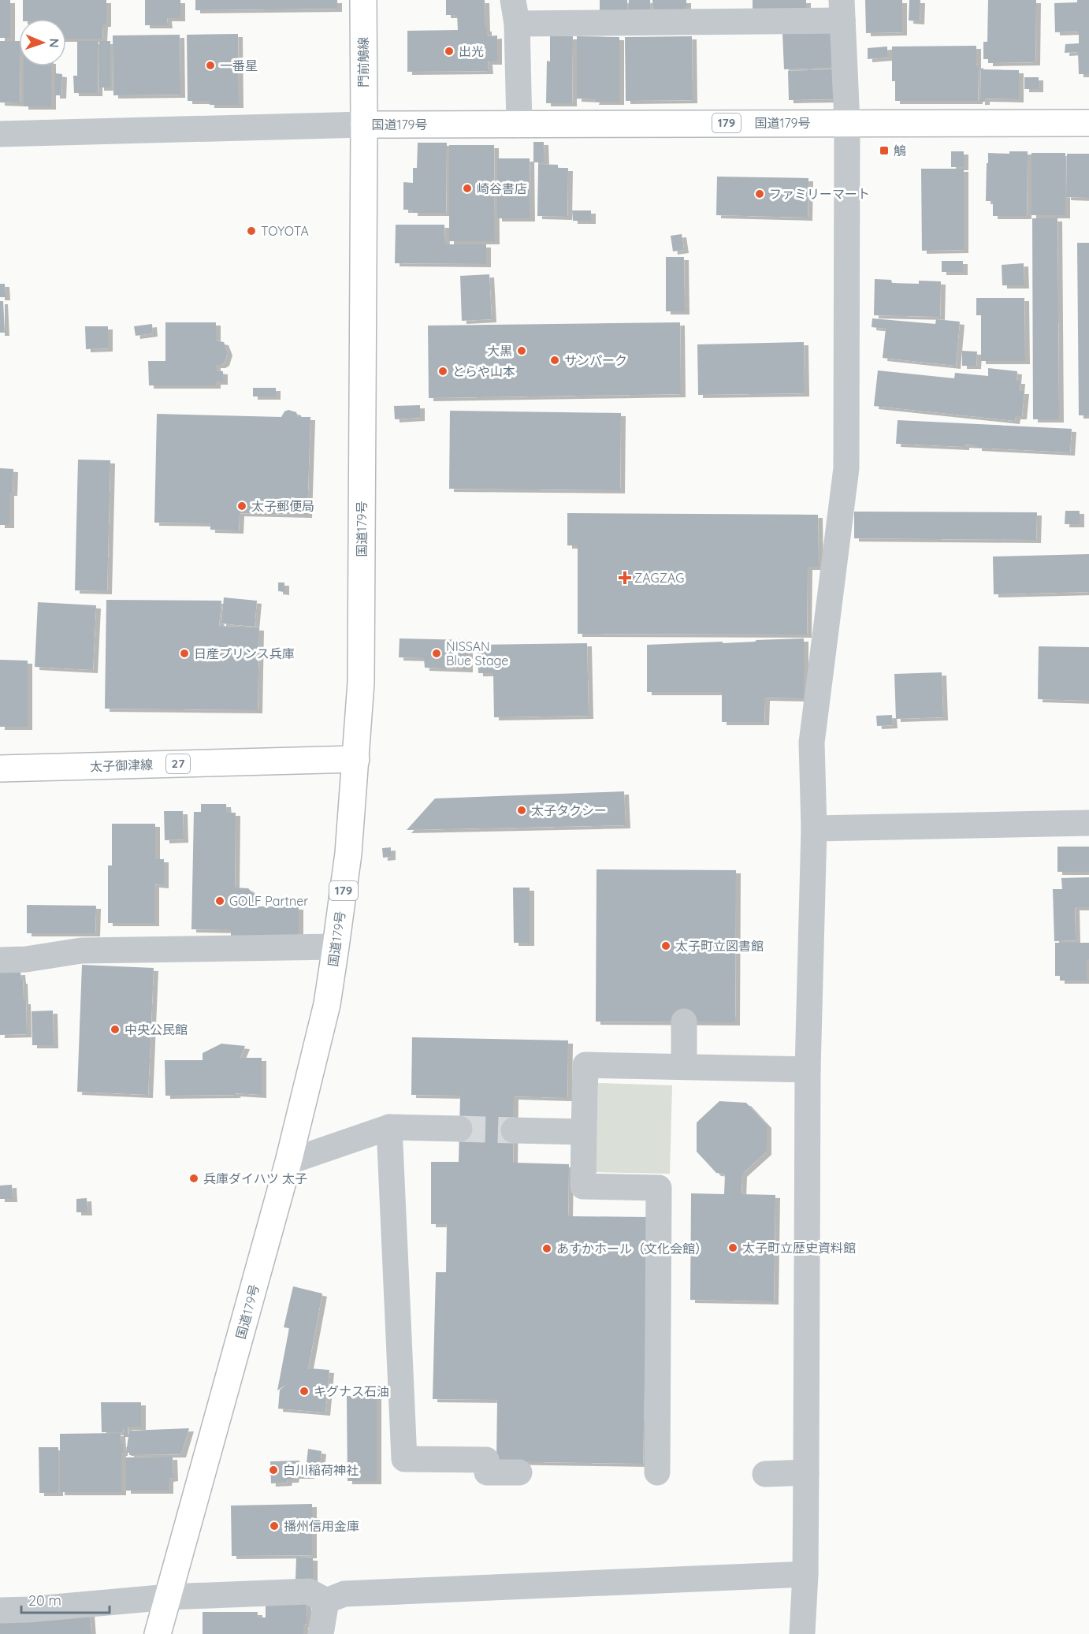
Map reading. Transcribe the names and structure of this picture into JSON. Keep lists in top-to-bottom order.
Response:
{
  "streets": {
    "main road": [
      "門前鵤線",
      "179",
      "国道179号",
      "27",
      "太子御津線"
    ]
  },
  "crossings": [
    ["門前鵤線", "国道179号"],
    ["国道179号", "太子御津線"]
  ],
  "places": {
    "other": [
      "出光",
      "一番星",
      "崎谷書店",
      "ファミリーマート",
      "TOYOTA",
      "大黒",
      "サンパーク",
      "とらや山本",
      "太子郵便局",
      "日産プリンス兵庫",
      "NISSAN Blue Stage",
      "太子タクシー",
      "GOLF Partner",
      "太子町立図書館",
      "中央公民館",
      "兵庫ダイハツ 太子",
      "太子町立歴史資料館",
      "あすかホール（文化会館）",
      "キグナス石油",
      "白川稲荷神社",
      "播州信用金庫"
    ],
    "transit": ["鵤"],
    "health": ["ZAGZAG"]
  },
  "scale_bar": "20 m",
  "north": "right"
}
